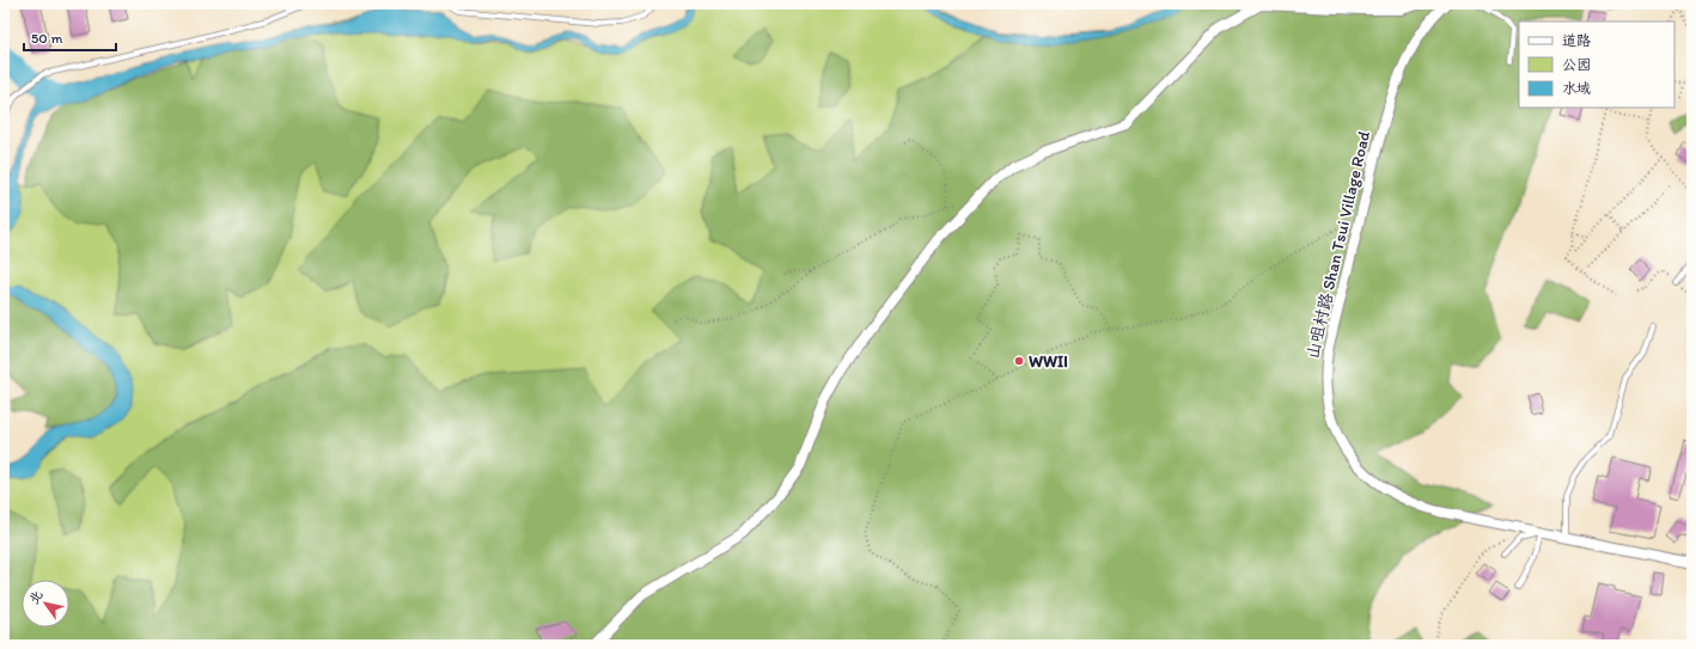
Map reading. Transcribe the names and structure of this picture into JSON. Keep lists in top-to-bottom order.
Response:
{
  "streets": {
    "street": ["山咀村路 Shan Tsui Village Road"]
  },
  "places": ["WWII"],
  "legend": ["道路", "公园", "水域"],
  "scale_bar": "50 m",
  "north": "top left"
}
